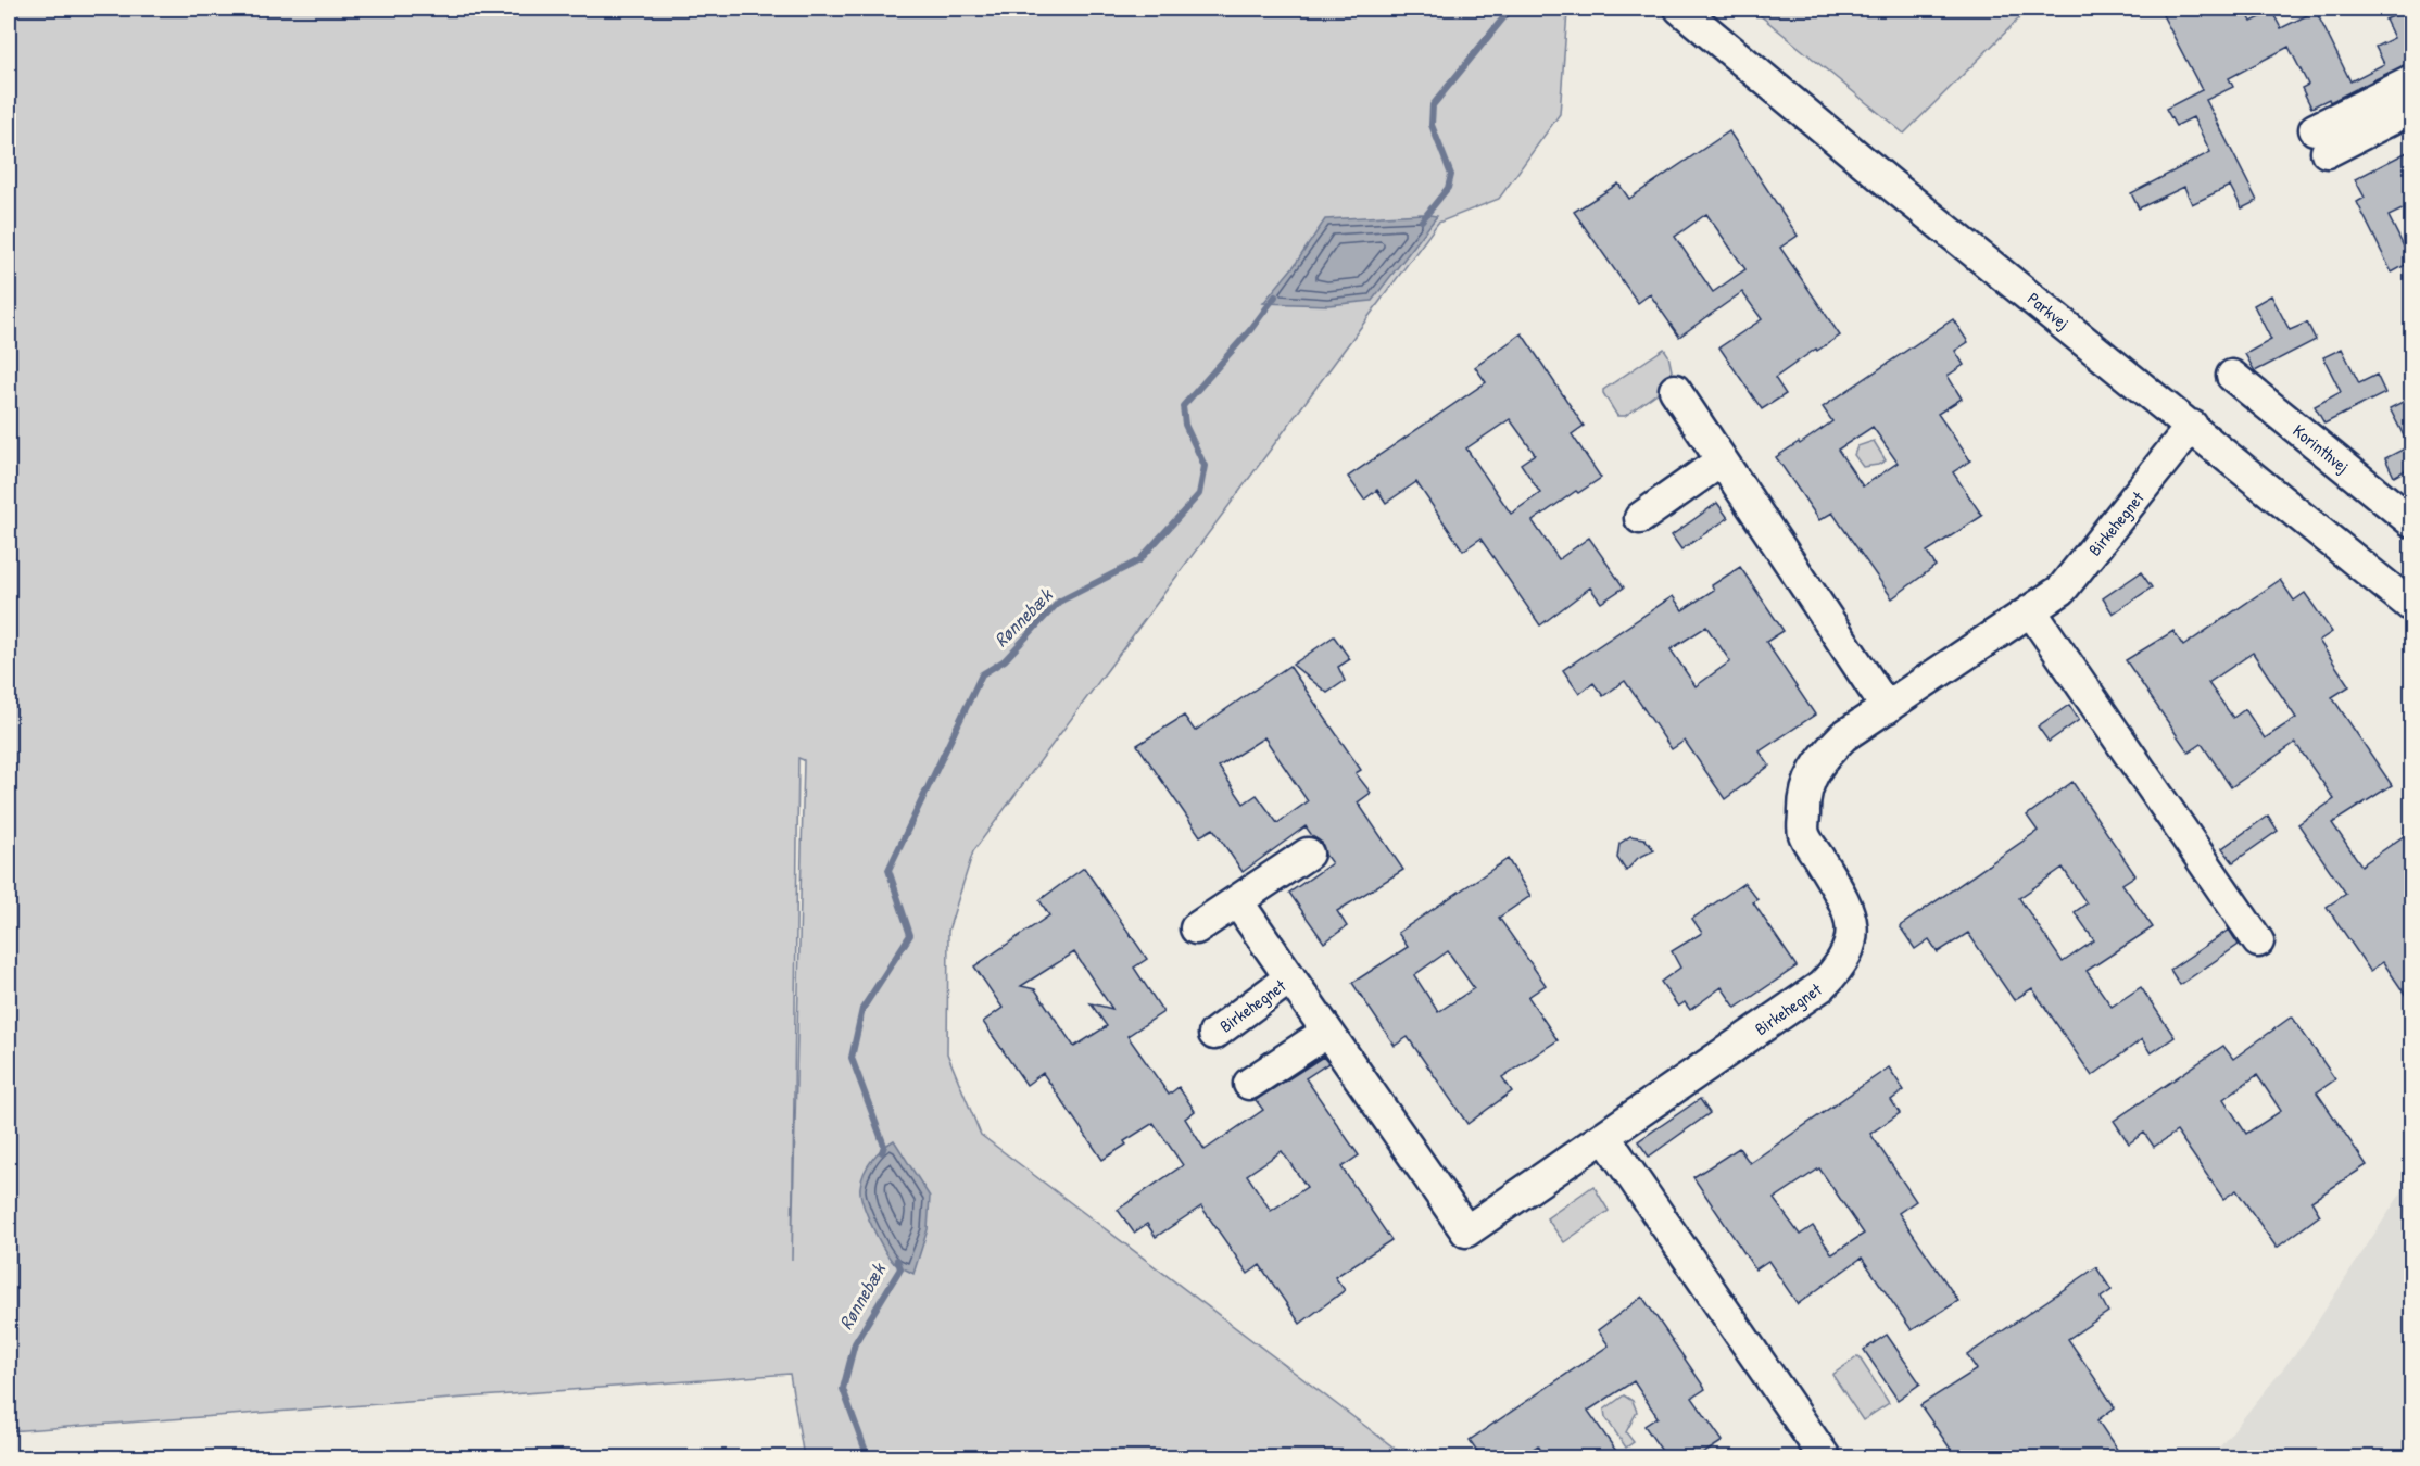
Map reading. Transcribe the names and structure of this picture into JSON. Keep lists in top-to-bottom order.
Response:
{
  "streets": {
    "street": ["Parkvej", "Korinthvej", "Birkehegnet"]
  },
  "crossings": [
    ["Parkvej", "Birkehegnet"]
  ],
  "water": ["Rønnebæk"]
}
